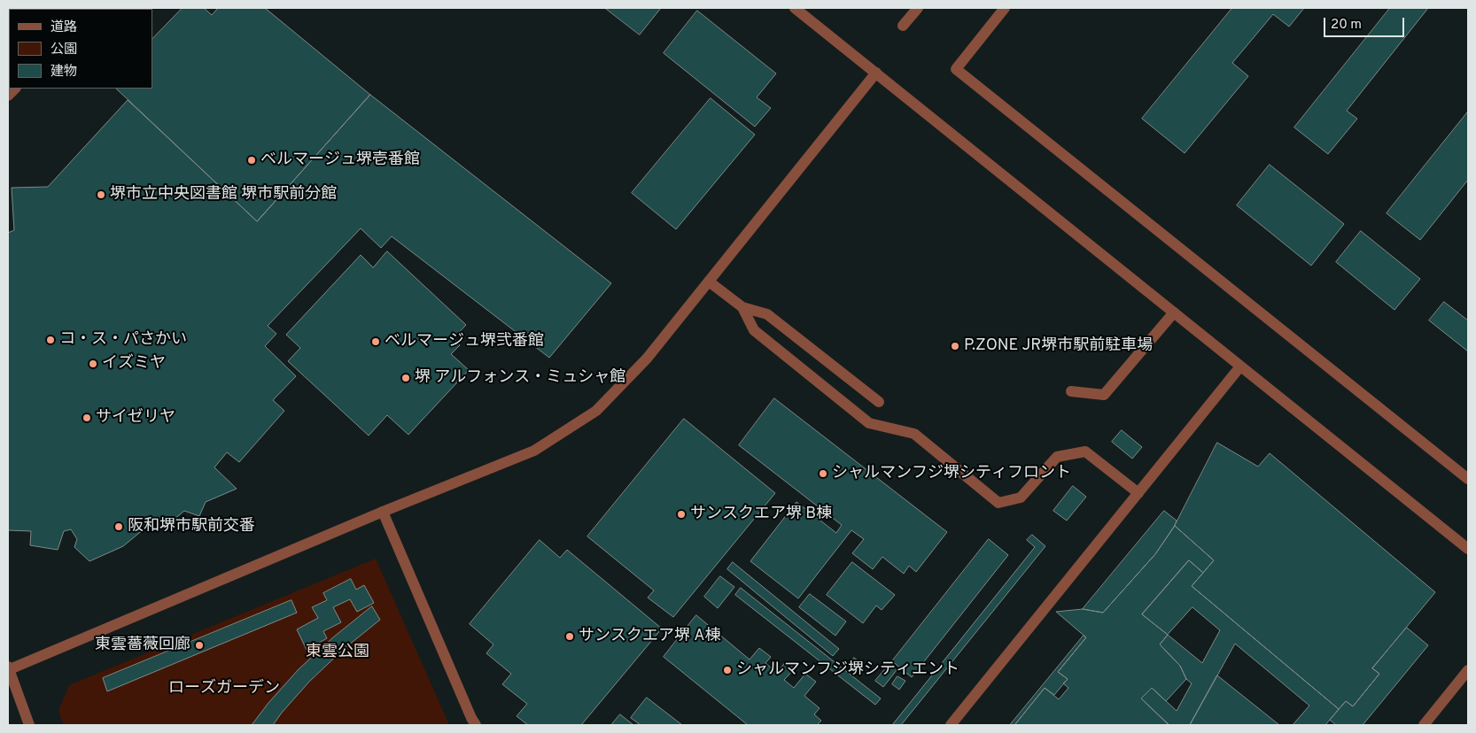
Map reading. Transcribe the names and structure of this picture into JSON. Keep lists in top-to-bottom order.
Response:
{
  "parks": ["東雲公園", "ローズガーデン"],
  "places": [
    "ベルマージュ堺壱番館",
    "堺市立中央図書館 堺市駅前分館",
    "コ・ス・パさかい",
    "ベルマージュ堺弐番館",
    "P.ZONE JR堺市駅前駐車場",
    "イズミヤ",
    "堺 アルフォンス・ミュシャ館",
    "サイゼリヤ",
    "シャルマンフジ堺シティフロント",
    "サンスクエア堺 B棟",
    "阪和堺市駅前交番",
    "サンスクエア堺 A棟",
    "東雲薔薇回廊",
    "シャルマンフジ堺シティエント"
  ],
  "legend": ["道路", "公園", "建物"],
  "scale_bar": "20 m"
}
